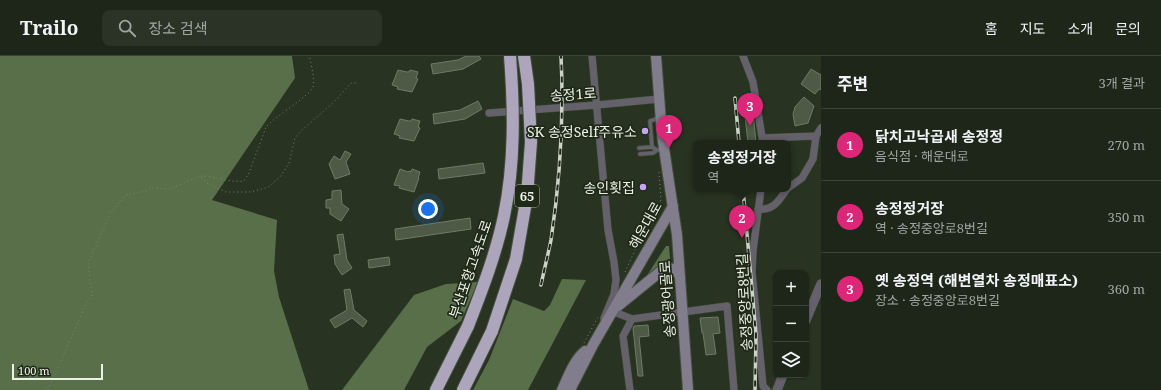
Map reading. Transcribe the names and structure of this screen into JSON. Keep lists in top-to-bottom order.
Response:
{
  "streets": {
    "highway": ["65", "부산포항고속도로"],
    "main road": ["해운대로", "송정광어골로"],
    "street": ["송정1로", "송정중앙로8번길"]
  },
  "crossings": [
    ["송정1로", "해운대로"],
    ["해운대로", "송정광어골로"]
  ],
  "places": ["SK 송정Self주유소", "송인횟집"],
  "scale_bar": "100 m",
  "page": {
    "header": "Trailo",
    "search": "장소 검색",
    "nav": [
      "홈",
      "지도",
      "소개",
      "문의"
    ],
    "heading": ["주변", "3개 결과"],
    "pins": ["3", "1", "2"],
    "list": [
      {
        "mark": "1",
        "name": "닭치고낙곱새 송정정",
        "note": "음식점 · 해운대로",
        "value": "270 m"
      },
      {
        "mark": "2",
        "name": "송정정거장",
        "note": "역 · 송정중앙로8번길",
        "value": "350 m"
      },
      {
        "mark": "3",
        "name": "옛 송정역 (해변열차 송정매표소)",
        "note": "장소 · 송정중앙로8번길",
        "value": "360 m"
      }
    ],
    "popup": ["송정정거장", "역"],
    "map_buttons": ["+", "−"],
    "scale": "100 m"
  }
}
